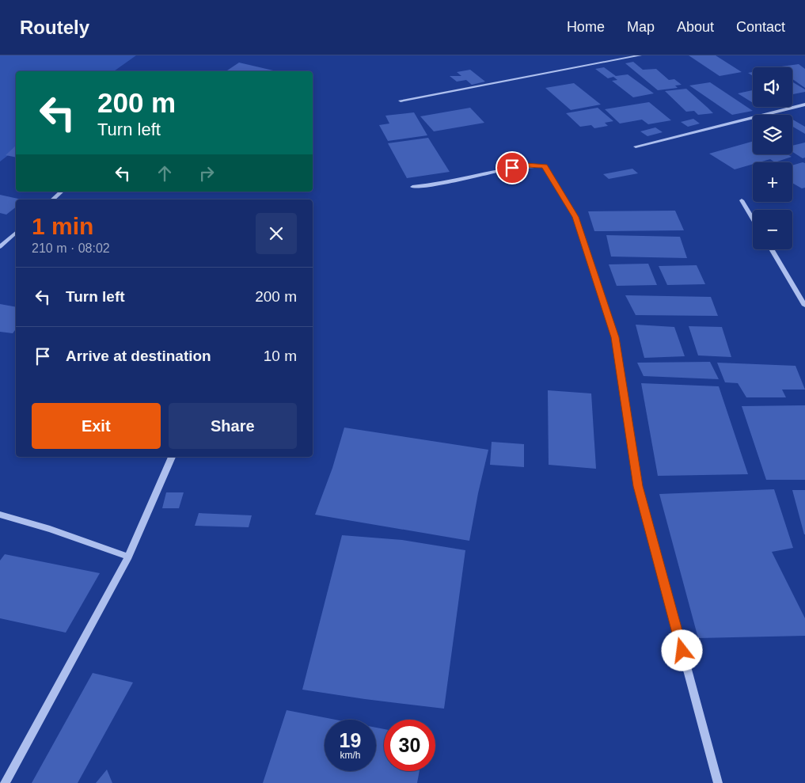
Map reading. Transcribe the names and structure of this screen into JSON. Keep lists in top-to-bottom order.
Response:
{
  "page": {
    "header": "Routely",
    "nav": [
      "Home",
      "Map",
      "About",
      "Contact"
    ],
    "map_buttons": ["+", "−"],
    "turn": ["200 m", "Turn left"],
    "heading": ["1 min", "210 m · 08:02"],
    "list": [
      {
        "name": "Turn left",
        "value": "200 m"
      },
      {
        "name": "Arrive at destination",
        "value": "10 m"
      }
    ],
    "buttons": ["Exit", "Share"],
    "speed": "19 km/h",
    "limit": "30"
  }
}
